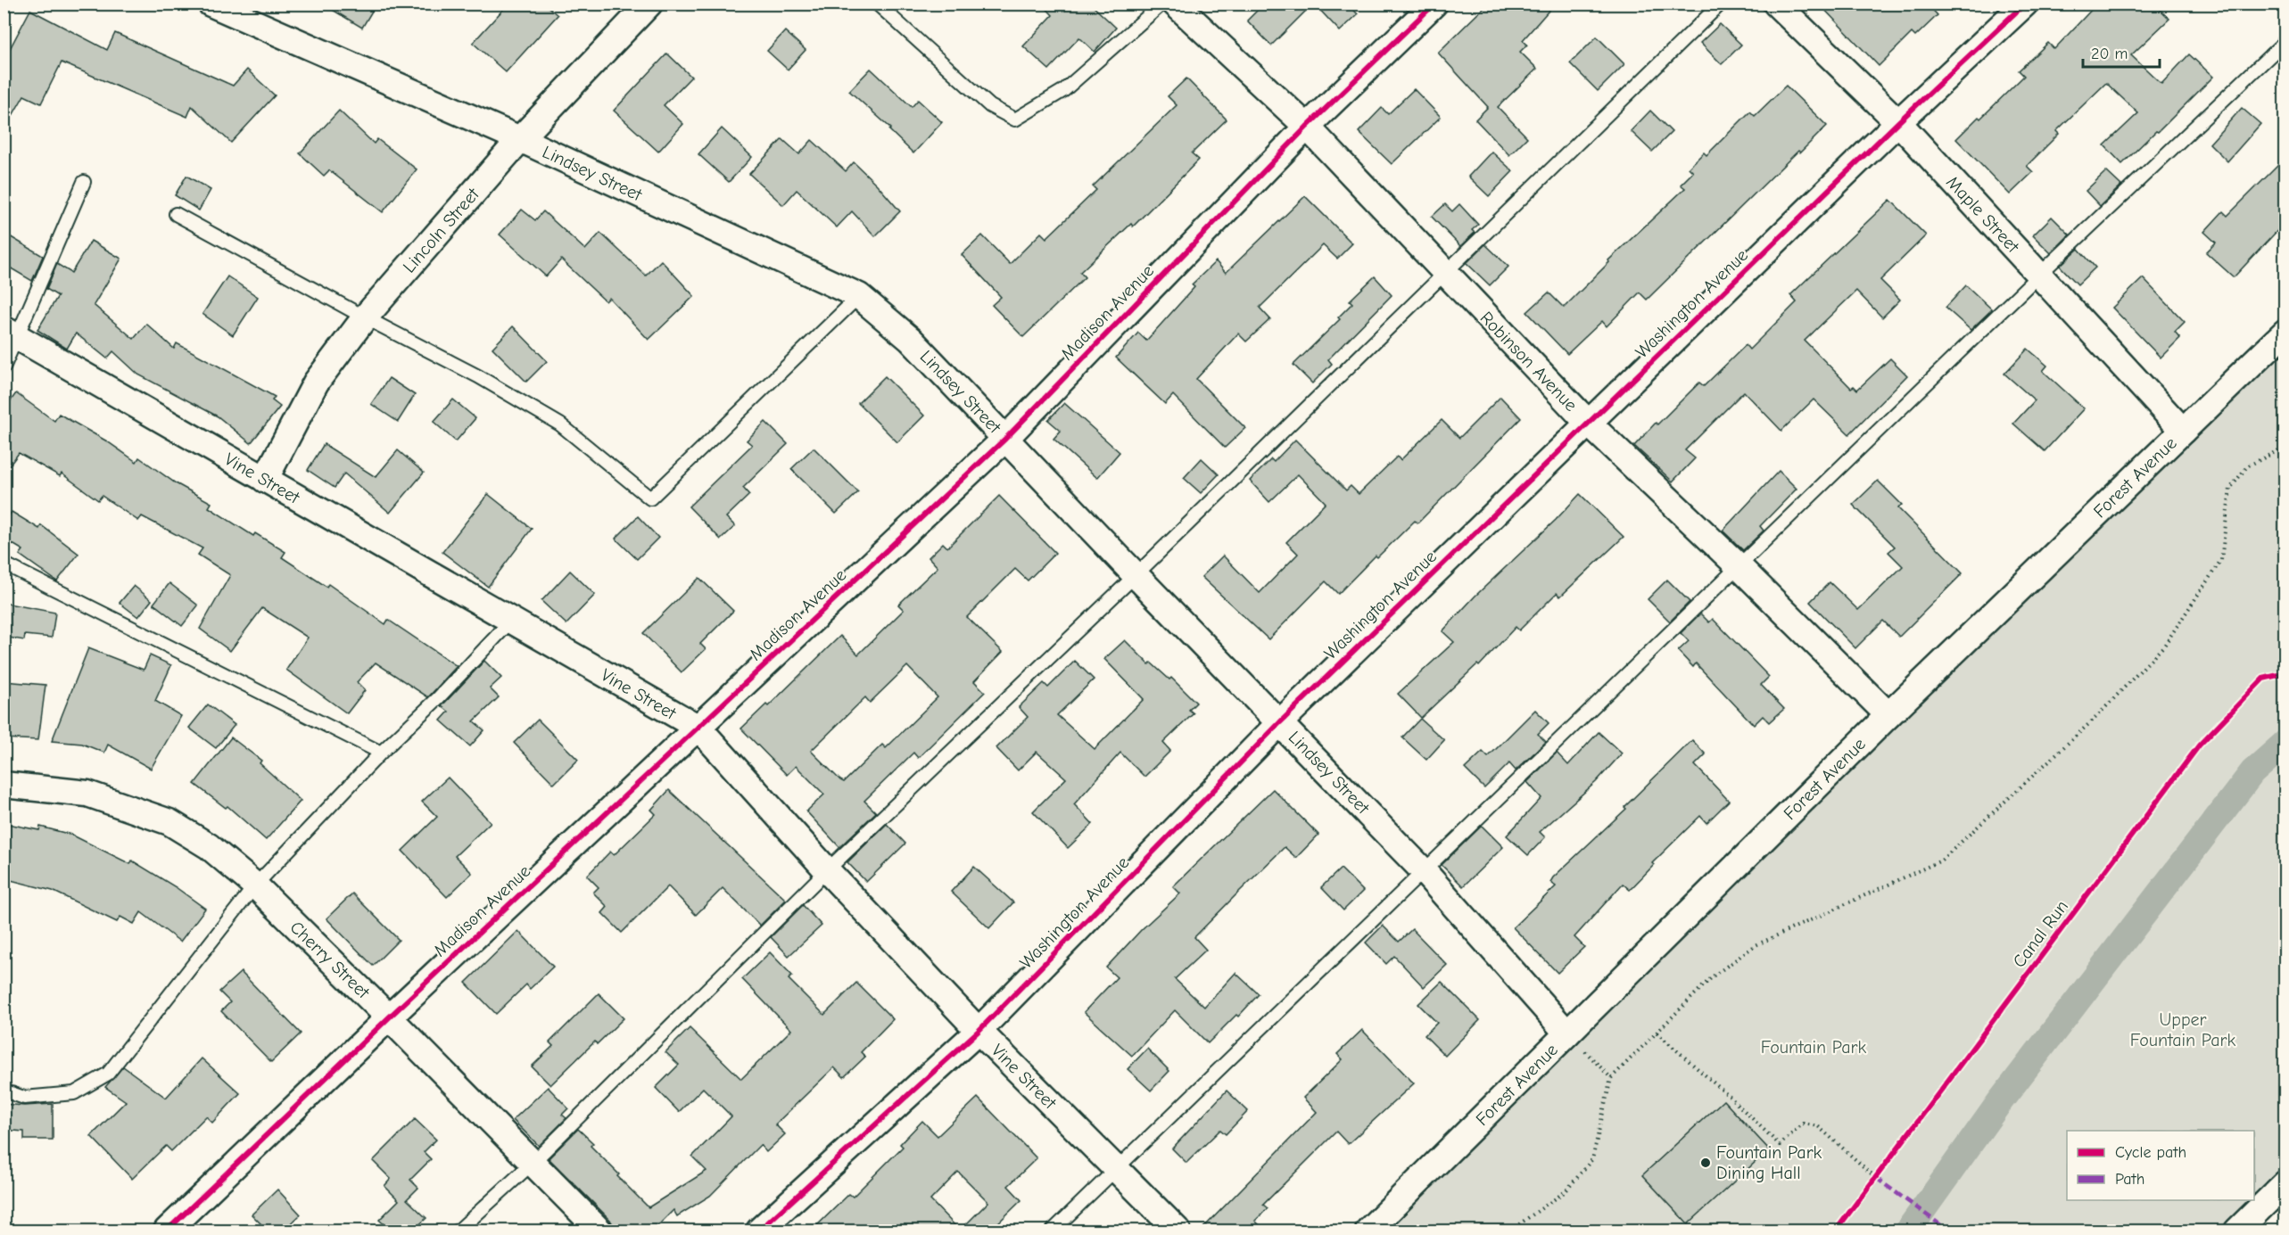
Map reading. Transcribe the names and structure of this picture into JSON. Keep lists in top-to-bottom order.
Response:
{
  "streets": {
    "street": [
      "Lindsey Street",
      "Maple Street",
      "Lincoln Street",
      "Washington Avenue",
      "Madison Avenue",
      "Robinson Avenue",
      "Forest Avenue",
      "Vine Street",
      "Cherry Street"
    ],
    "cycle path": ["Canal Run"]
  },
  "crossings": [
    ["Lindsey Street", "Lincoln Street"],
    ["Lindsey Street", "Washington Avenue"],
    ["Lindsey Street", "Madison Avenue"],
    ["Lindsey Street", "Forest Avenue"],
    ["Maple Street", "Washington Avenue"],
    ["Maple Street", "Forest Avenue"],
    ["Lincoln Street", "Vine Street"],
    ["Washington Avenue", "Robinson Avenue"],
    ["Washington Avenue", "Vine Street"],
    ["Madison Avenue", "Robinson Avenue"],
    ["Madison Avenue", "Vine Street"],
    ["Madison Avenue", "Cherry Street"],
    ["Robinson Avenue", "Forest Avenue"]
  ],
  "parks": ["Upper Fountain Park", "Fountain Park"],
  "places": ["Fountain Park Dining Hall"],
  "legend": ["Cycle path", "Path"],
  "scale_bar": "20 m"
}
